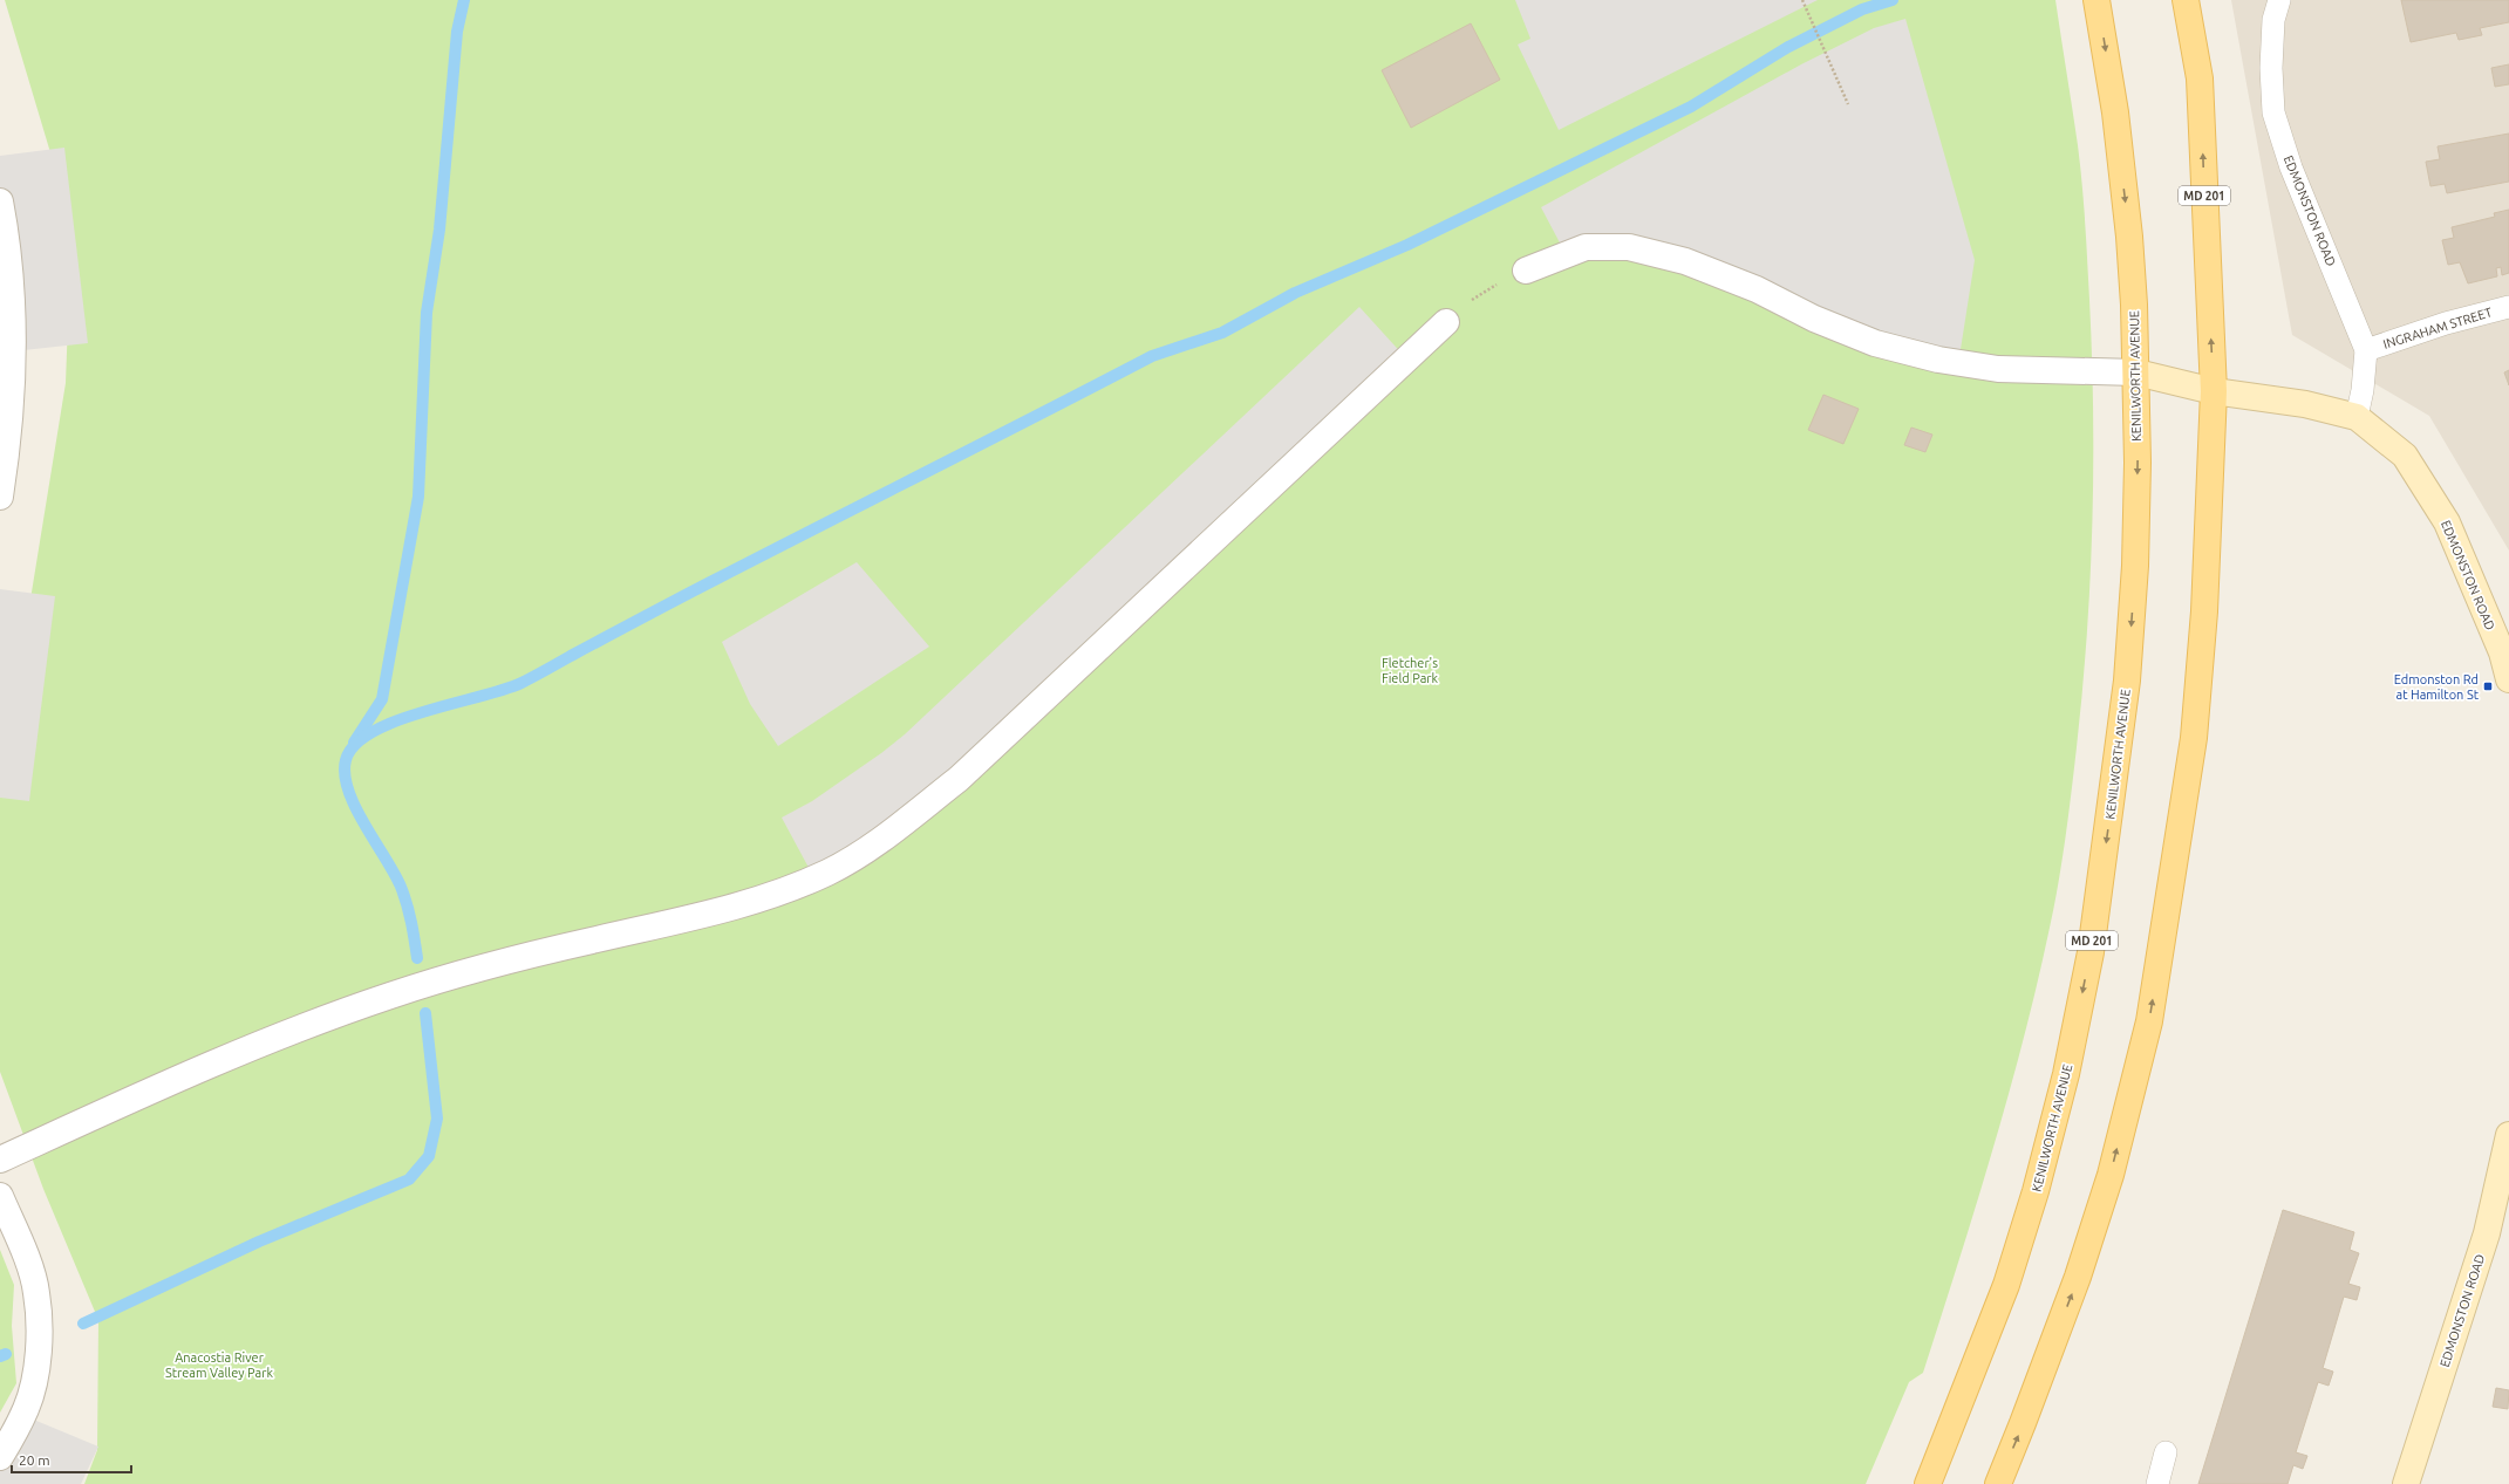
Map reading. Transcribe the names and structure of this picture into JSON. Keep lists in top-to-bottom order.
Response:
{
  "streets": {
    "main road": ["MD 201", "KENILWORTH AVENUE"],
    "street": ["EDMONSTON ROAD"],
    "lane": ["INGRAHAM STREET"]
  },
  "crossings": [
    ["MD 201", "EDMONSTON ROAD"],
    ["EDMONSTON ROAD", "INGRAHAM STREET"],
    ["EDMONSTON ROAD", "KENILWORTH AVENUE"]
  ],
  "parks": ["Fletcher's Field Park", "Anacostia River Stream Valley Park"],
  "places": {
    "transit": ["Edmonston Rd at Hamilton St"]
  },
  "scale_bar": "20 m"
}
